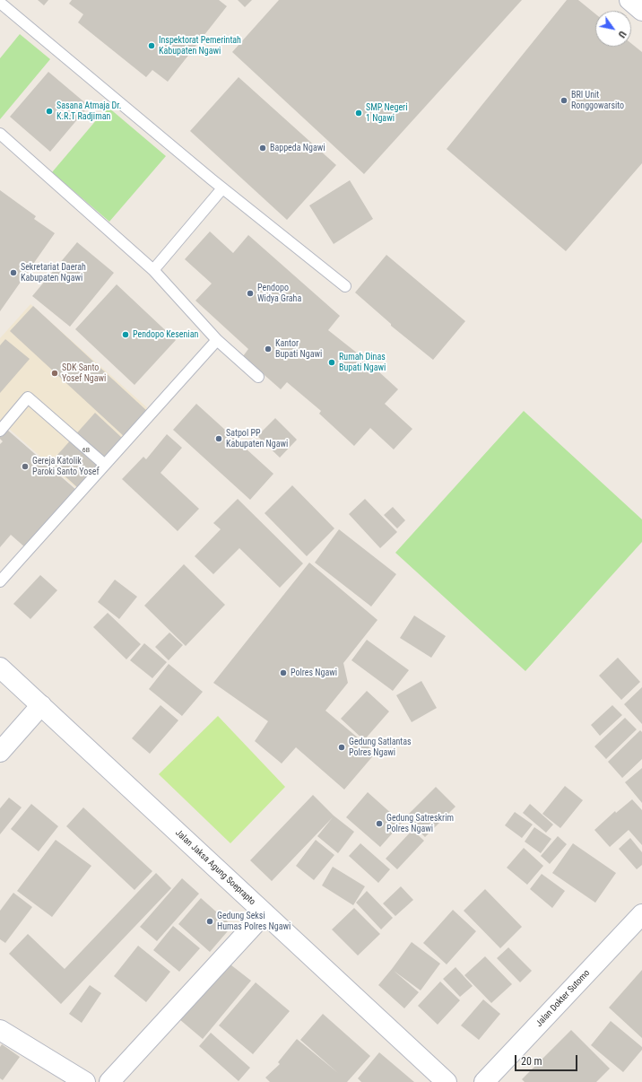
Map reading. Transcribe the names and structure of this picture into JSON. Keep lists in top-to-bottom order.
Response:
{
  "streets": {
    "street": ["Jalan Jaksa Agung Soeprapto", "Jalan Dokter Sutomo"]
  },
  "places": [
    "Inspektorat Pemerintah Kabupaten Ngawi",
    "BRI Unit Ronggowarsito",
    "Sasana Atmaja Dr. K.R.T Radjiman",
    "SMP Negeri 1 Ngawi",
    "Bappeda Ngawi",
    "Sekretariat Daerah Kabupaten Ngawi",
    "Pendopo Widya Graha",
    "Pendopo Kesenian",
    "Kantor Bupati Ngawi",
    "Rumah Dinas Bupati Ngawi",
    "SDK Santo Yosef Ngawi",
    "Satpol PP Kabupaten Ngawi",
    "Gereja Katolik Paroki Santo Yosef",
    "Polres Ngawi",
    "Gedung Satlantas Polres Ngawi",
    "Gedung Satreskrim Polres Ngawi",
    "Gedung Seksi Humas Polres Ngawi"
  ],
  "house_numbers": ["6B"],
  "scale_bar": "20 m",
  "north": "bottom right"
}
